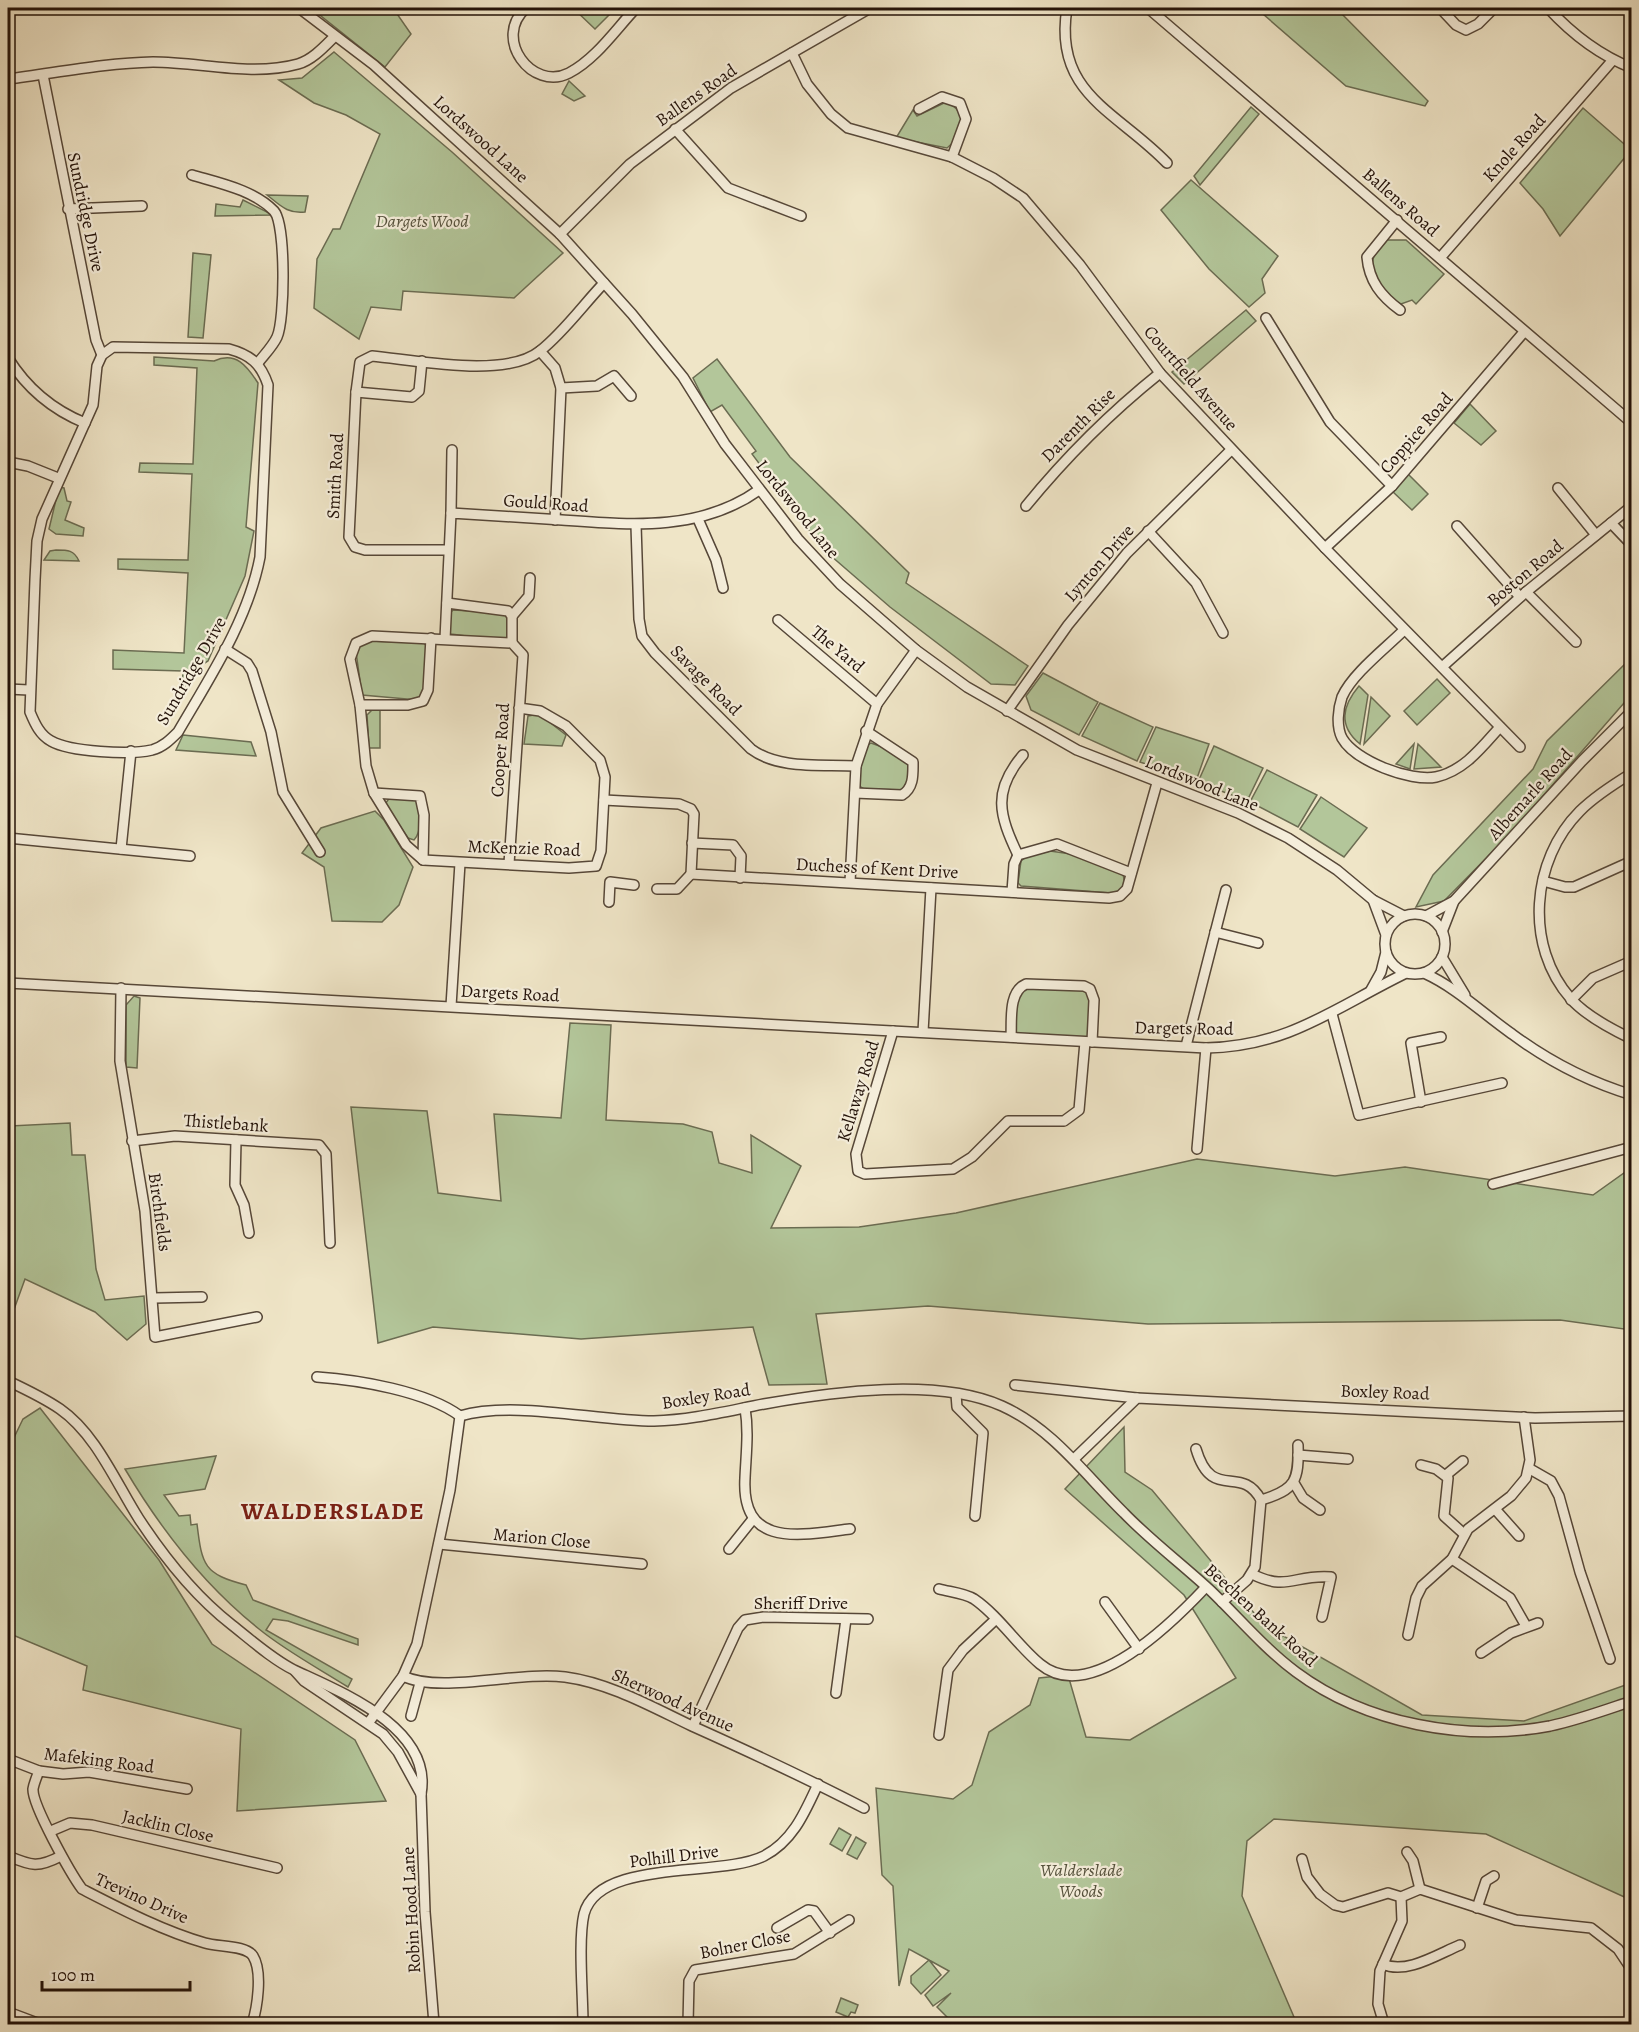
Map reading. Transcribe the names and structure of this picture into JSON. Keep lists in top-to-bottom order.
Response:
{
  "streets": {
    "street": [
      "Ballens Road",
      "Lordswood Lane",
      "Knole Road",
      "Sundridge Drive",
      "Courtfield Avenue",
      "Darenth Rise",
      "Coppice Road",
      "Smith Road",
      "Gould Road",
      "Lynton Drive",
      "Boston Road",
      "The Yard",
      "Savage Road",
      "Cooper Road",
      "Albemarle Road",
      "McKenzie Road",
      "Duchess of Kent Drive",
      "Dargets Road",
      "Kellaway Road",
      "Thistlebank",
      "Birchfields",
      "Boxley Road",
      "Marion Close",
      "Sheriff Drive",
      "Beechen Bank Road",
      "Sherwood Avenue",
      "Mafeking Road",
      "Jacklin Close",
      "Polhill Drive",
      "Trevino Drive",
      "Robin Hood Lane",
      "Bolner Close"
    ]
  },
  "crossings": [
    ["Ballens Road", "Lordswood Lane"],
    ["Ballens Road", "Knole Road"],
    ["Ballens Road", "Courtfield Avenue"],
    ["Ballens Road", "Coppice Road"],
    ["Lordswood Lane", "Gould Road"],
    ["Lordswood Lane", "Lynton Drive"],
    ["Lordswood Lane", "Albemarle Road"],
    ["Lordswood Lane", "Duchess of Kent Drive"],
    ["Lordswood Lane", "Dargets Road"],
    ["Courtfield Avenue", "Darenth Rise"],
    ["Courtfield Avenue", "Coppice Road"],
    ["Courtfield Avenue", "Lynton Drive"],
    ["Courtfield Avenue", "Boston Road"],
    ["Gould Road", "Savage Road"],
    ["Cooper Road", "McKenzie Road"],
    ["Albemarle Road", "Dargets Road"],
    ["Dargets Road", "Kellaway Road"],
    ["Dargets Road", "Birchfields"],
    ["Thistlebank", "Birchfields"],
    ["Boxley Road", "Beechen Bank Road"],
    ["Sheriff Drive", "Sherwood Avenue"],
    ["Sherwood Avenue", "Polhill Drive"],
    ["Mafeking Road", "Trevino Drive"],
    ["Jacklin Close", "Trevino Drive"]
  ],
  "districts": ["WALDERSLADE"],
  "parks": ["Dargets Wood", "Walderslade Woods"],
  "scale_bar": "100 m"
}
